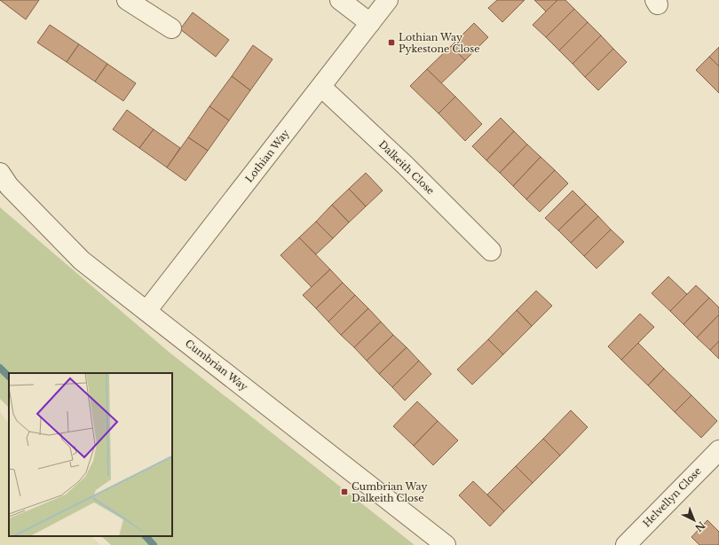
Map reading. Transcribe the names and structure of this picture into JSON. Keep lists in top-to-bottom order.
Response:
{
  "streets": {
    "street": [
      "Lothian Way",
      "Dalkeith Close",
      "Cumbrian Way",
      "Helvellyn Close"
    ]
  },
  "crossings": [
    ["Lothian Way", "Dalkeith Close"],
    ["Lothian Way", "Cumbrian Way"]
  ],
  "places": {
    "transit": ["Lothian Way Pykestone Close", "Cumbrian Way Dalkeith Close"]
  },
  "north": "bottom right"
}
